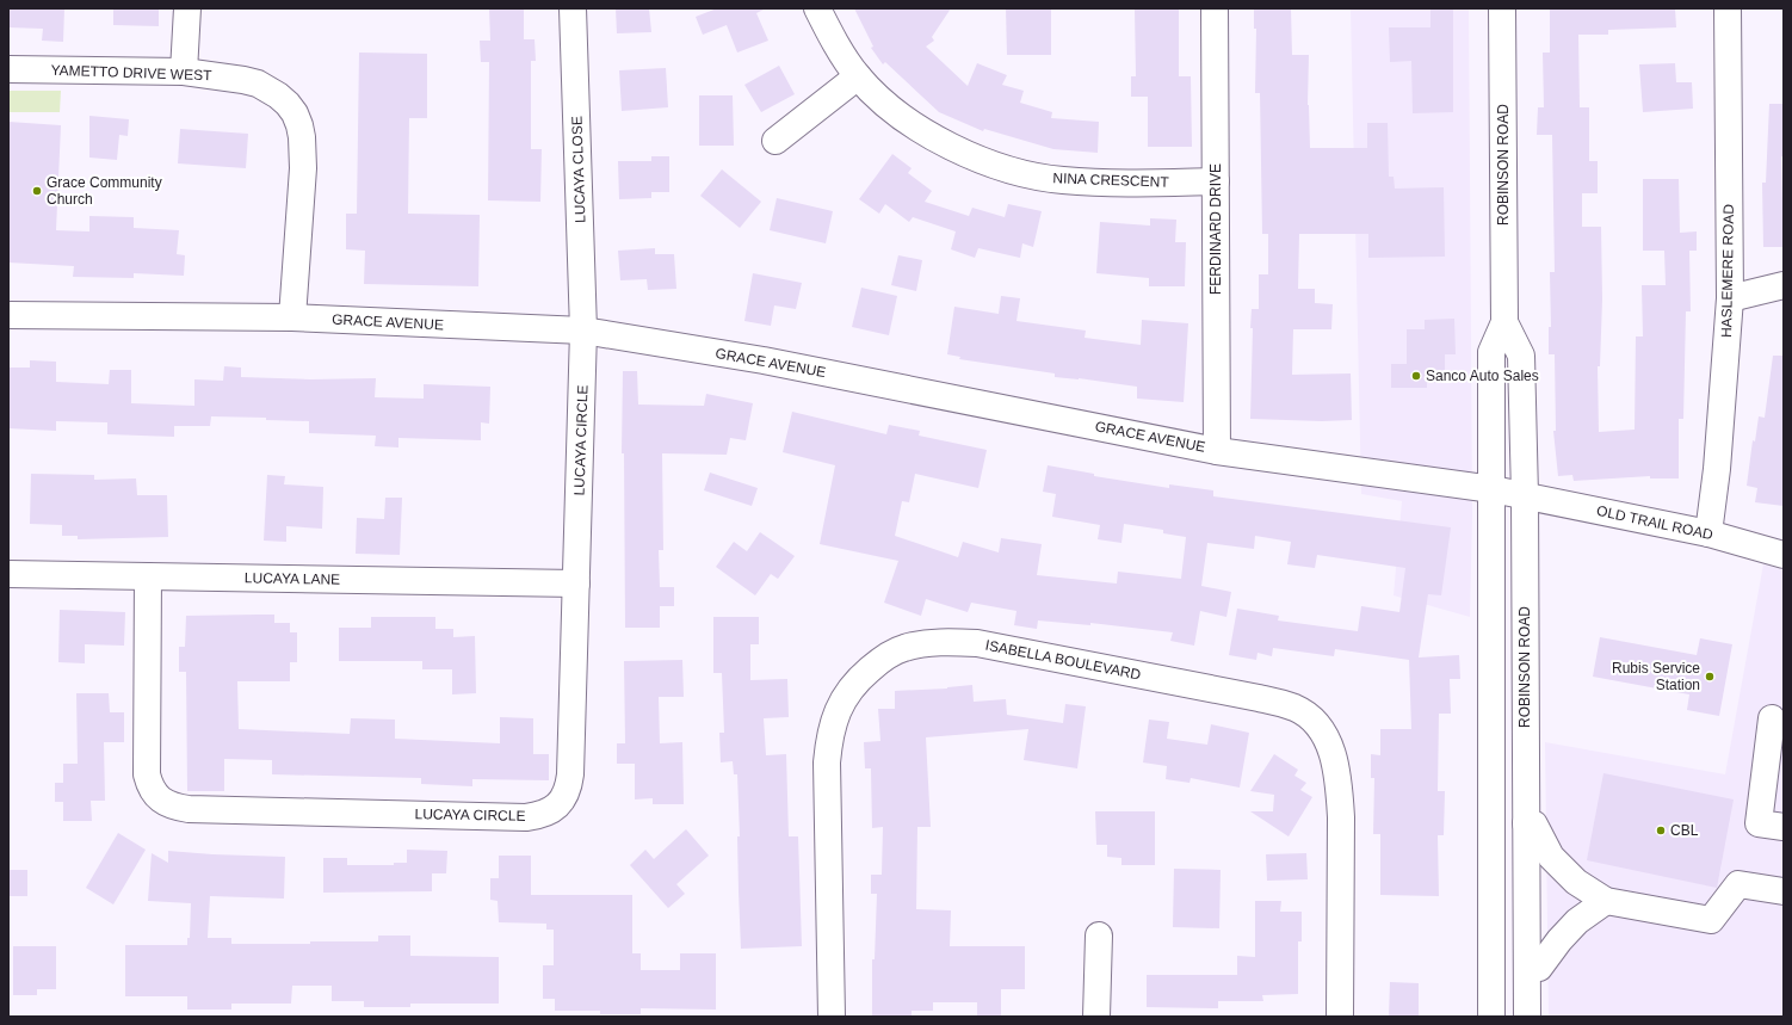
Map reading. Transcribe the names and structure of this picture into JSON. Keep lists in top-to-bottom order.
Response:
{
  "streets": {
    "main road": [
      "YAMETTO DRIVE WEST",
      "ROBINSON ROAD",
      "LUCAYA CLOSE",
      "NINA CRESCENT",
      "FERDINARD DRIVE",
      "HASLEMERE ROAD",
      "GRACE AVENUE",
      "LUCAYA CIRCLE",
      "OLD TRAIL ROAD",
      "LUCAYA LANE",
      "ISABELLA BOULEVARD"
    ]
  },
  "crossings": [
    ["YAMETTO DRIVE WEST", "GRACE AVENUE"],
    ["ROBINSON ROAD", "GRACE AVENUE"],
    ["ROBINSON ROAD", "OLD TRAIL ROAD"],
    ["LUCAYA CLOSE", "GRACE AVENUE"],
    ["LUCAYA CLOSE", "LUCAYA CIRCLE"],
    ["NINA CRESCENT", "FERDINARD DRIVE"],
    ["FERDINARD DRIVE", "GRACE AVENUE"],
    ["HASLEMERE ROAD", "OLD TRAIL ROAD"],
    ["GRACE AVENUE", "LUCAYA CIRCLE"],
    ["GRACE AVENUE", "OLD TRAIL ROAD"],
    ["LUCAYA CIRCLE", "LUCAYA LANE"]
  ],
  "places": [
    "Grace Community Church",
    "Sanco Auto Sales",
    "Rubis Service Station",
    "CBL"
  ]
}
